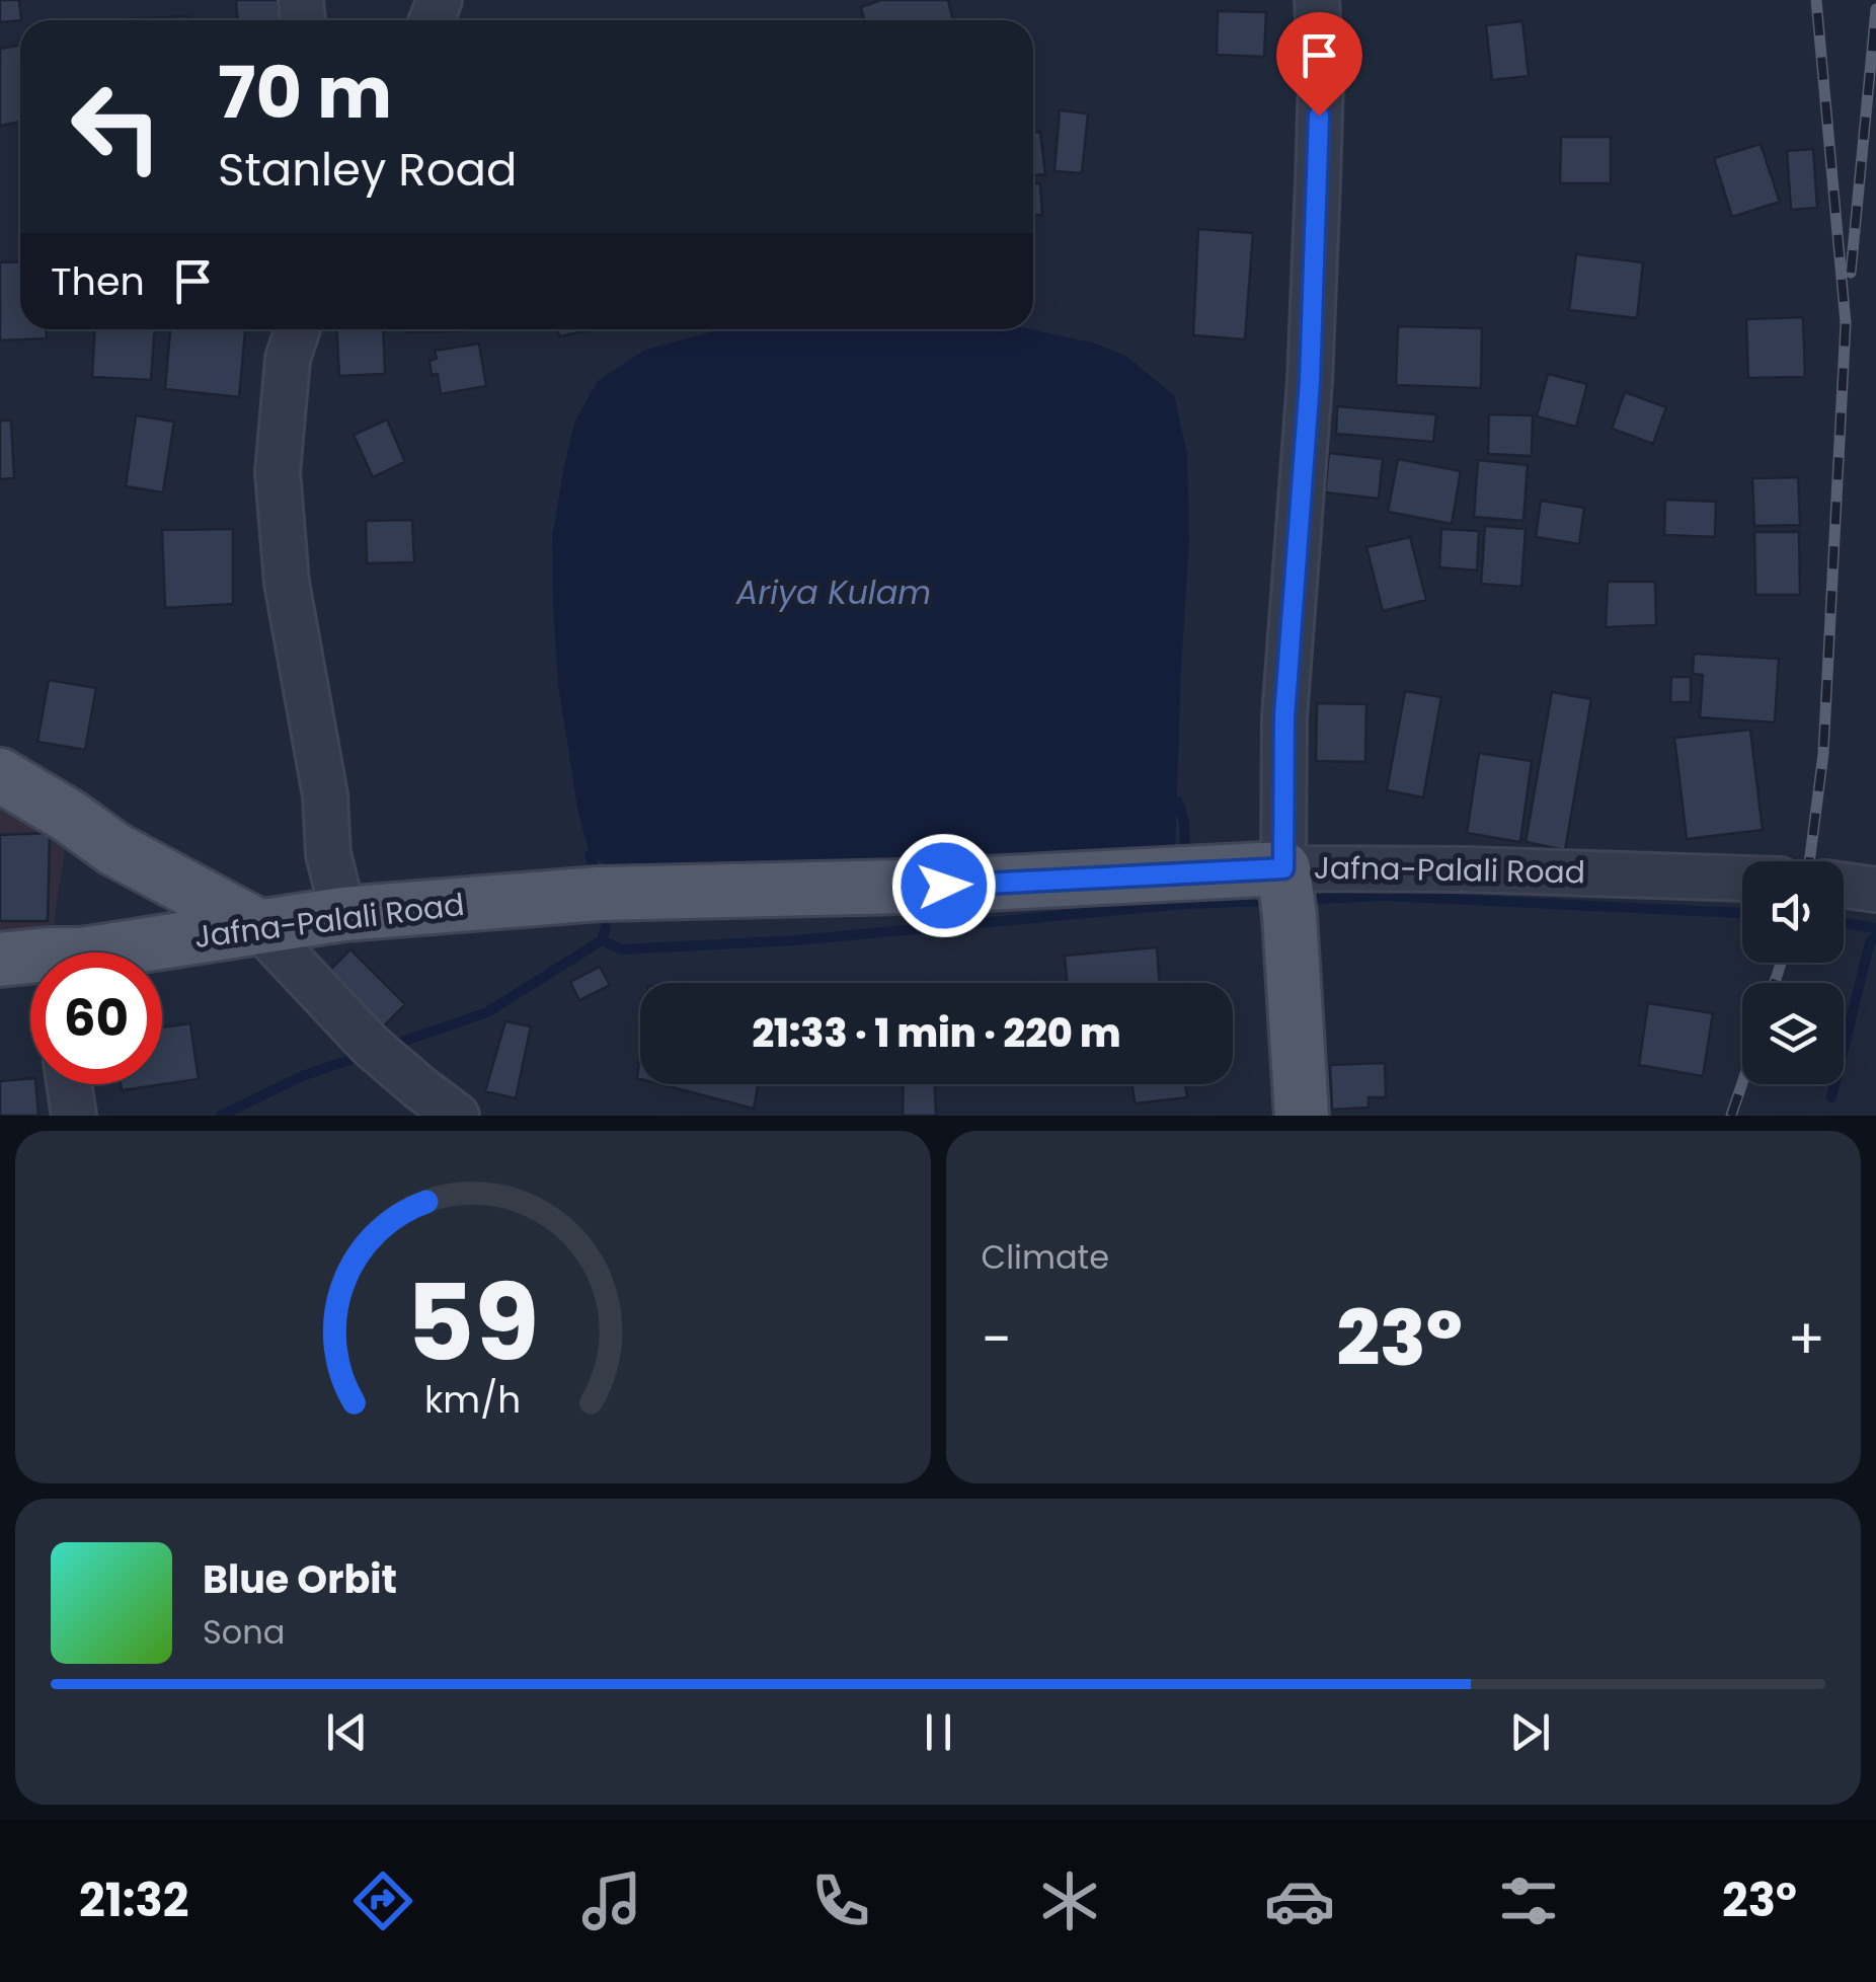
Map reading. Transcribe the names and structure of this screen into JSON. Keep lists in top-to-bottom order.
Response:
{
  "streets": {
    "main road": ["Jafna-Palali Road"]
  },
  "water": ["Ariya Kulam"],
  "page": {
    "turn": ["70 m", "Stanley Road"],
    "then": "Then",
    "limit": "60",
    "trip": "21:33 · 1 min · 220 m",
    "tile": "Climate",
    "heat": ["−", "23°", "+"],
    "song": ["Blue Orbit", "Sona"],
    "tabs": ["21:32", "23°"],
    "gauge": ["59", "km/h"]
  }
}
